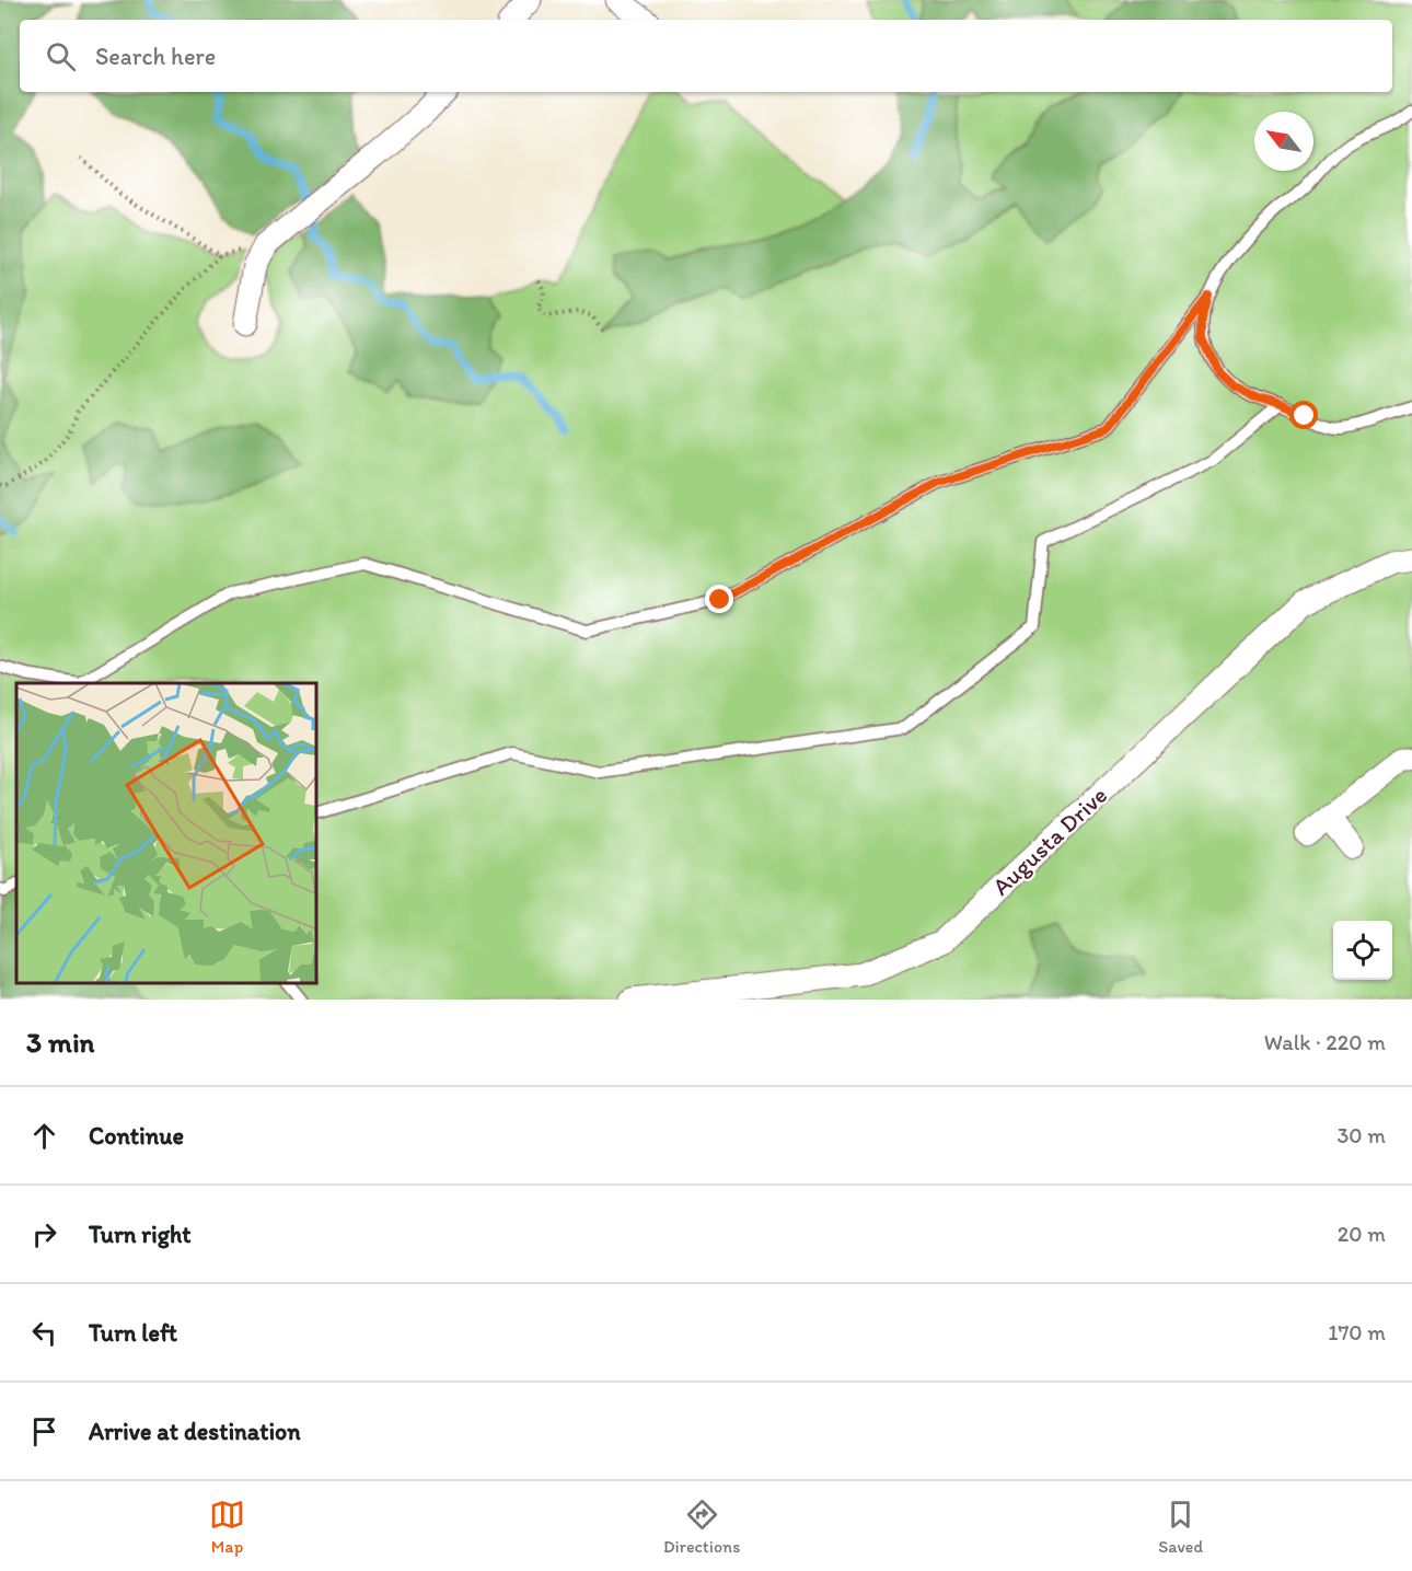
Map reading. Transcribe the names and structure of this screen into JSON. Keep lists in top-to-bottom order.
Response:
{
  "streets": {
    "street": ["Augusta Drive"]
  },
  "north": "top left",
  "page": {
    "search": "Search here",
    "heading": ["3 min", "Walk · 220 m"],
    "list": [
      ["Continue", "30 m"],
      ["Turn right", "20 m"],
      ["Turn left", "170 m"],
      "Arrive at destination"
    ],
    "nav": ["Map", "Directions", "Saved"]
  }
}
